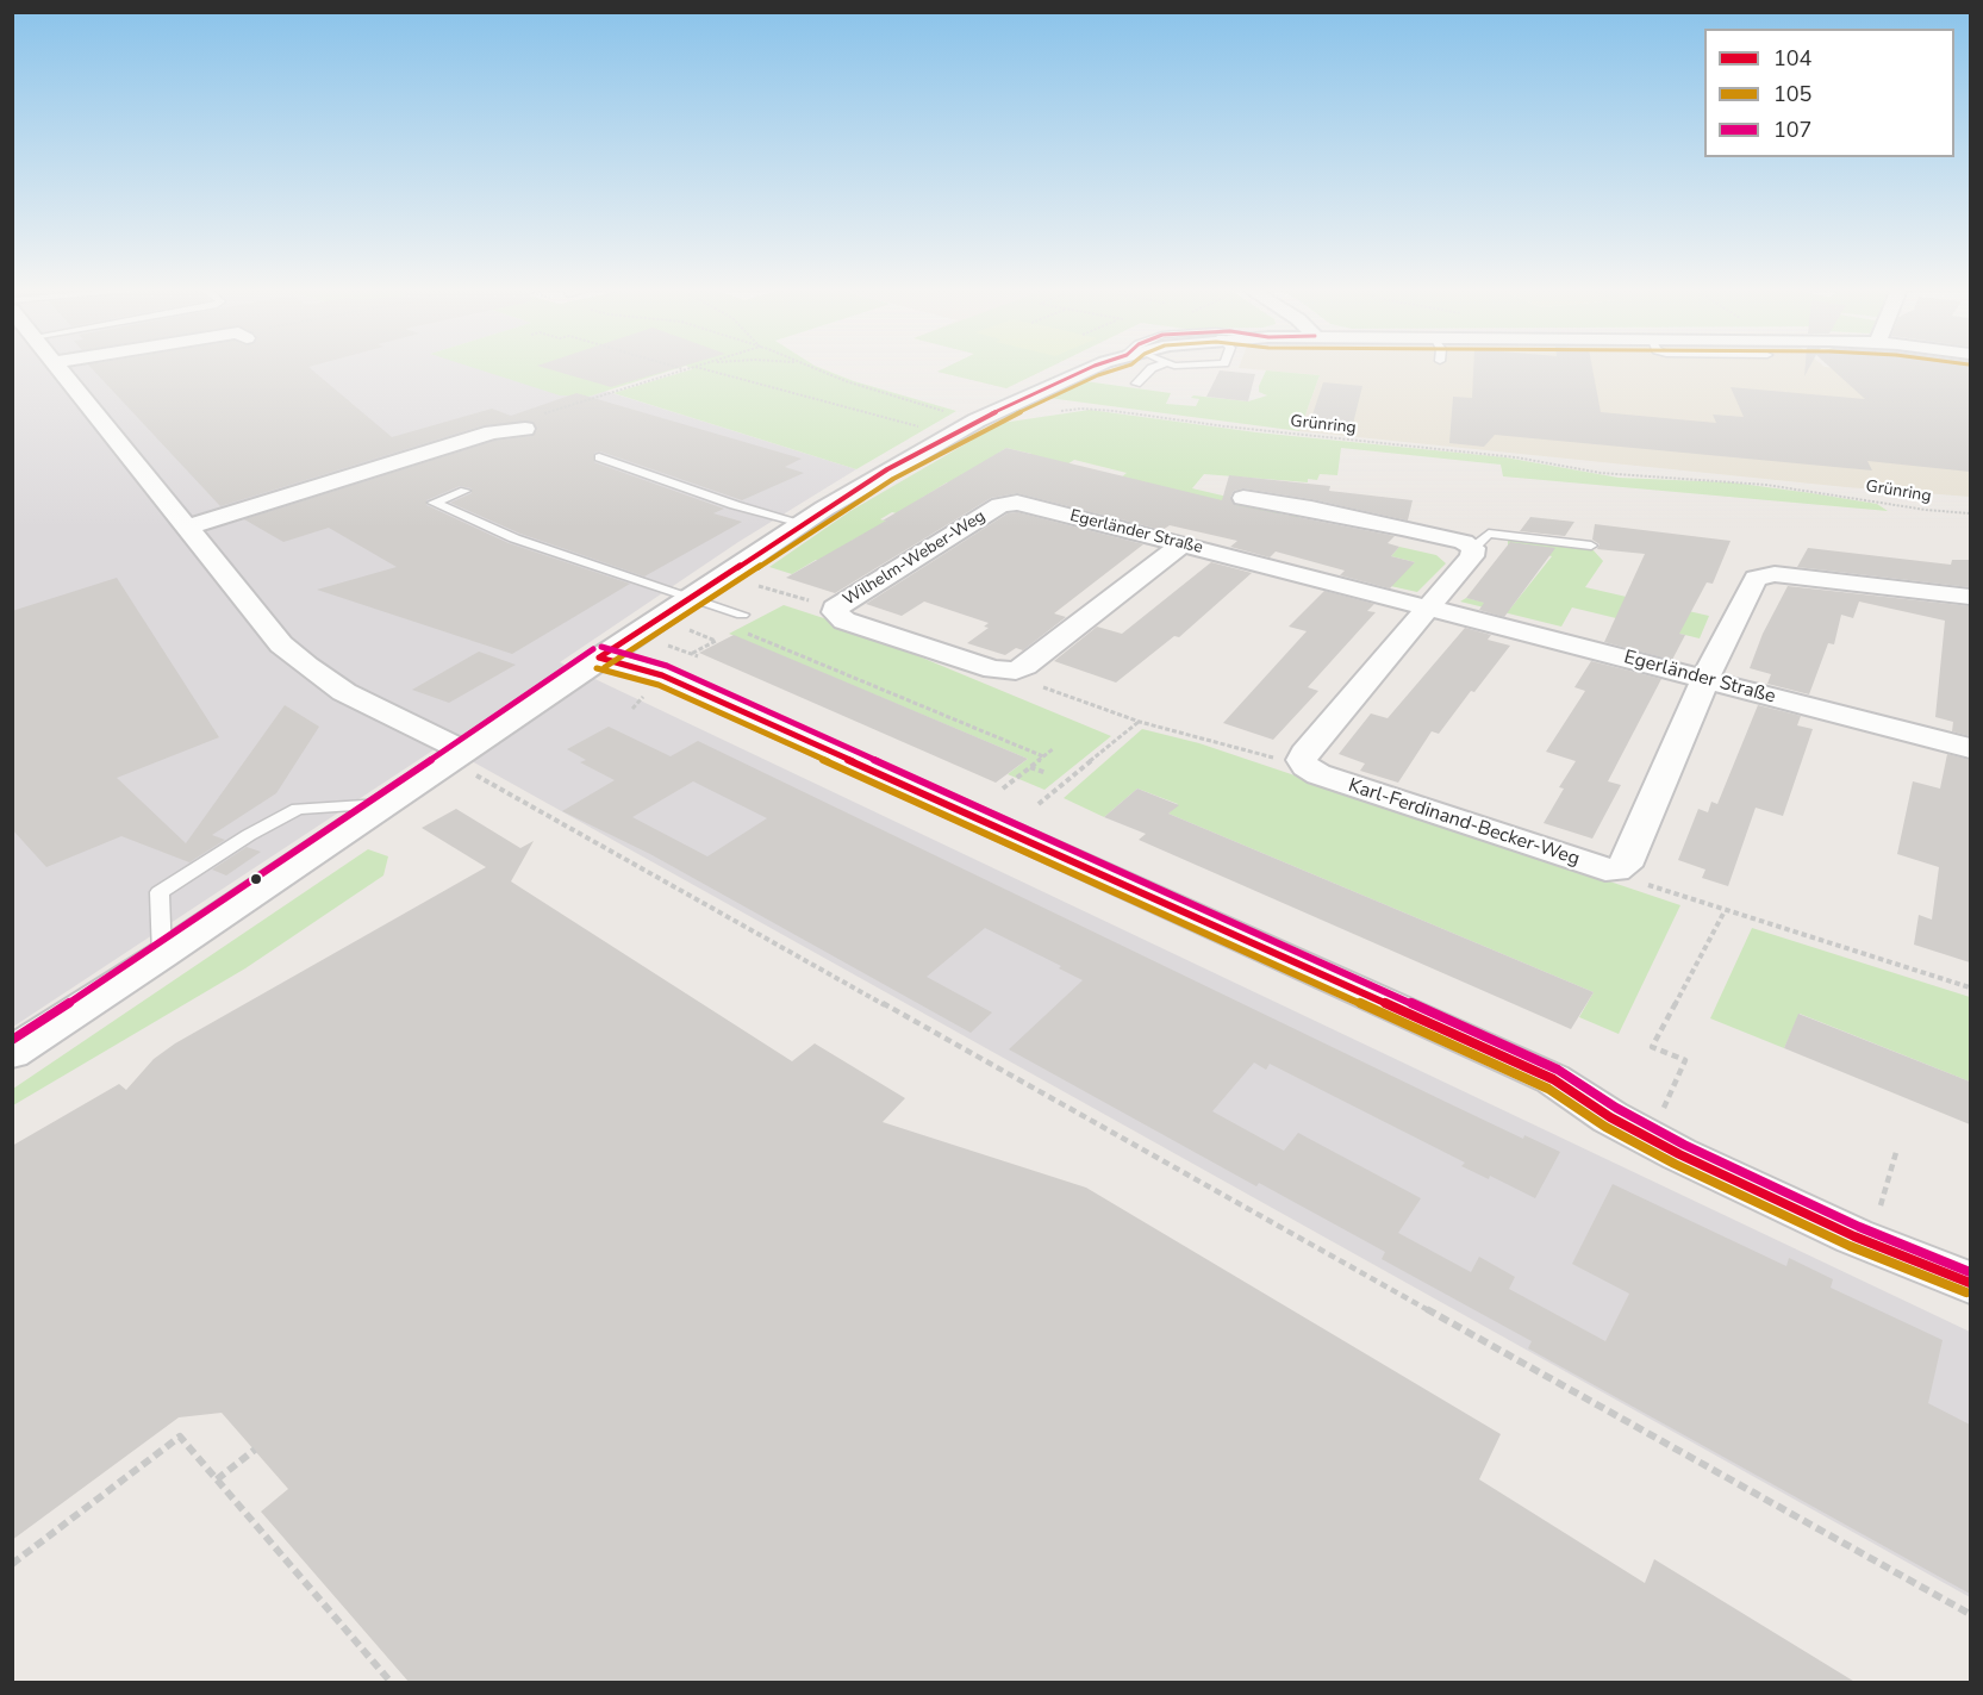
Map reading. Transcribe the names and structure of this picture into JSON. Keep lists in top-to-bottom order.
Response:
{
  "streets": {
    "street": ["Egerländer Straße", "Wilhelm-Weber-Weg", "Karl-Ferdinand-Becker-Weg"],
    "path": ["Grünring"]
  },
  "crossings": [
    ["Egerländer Straße", "Wilhelm-Weber-Weg"],
    ["Egerländer Straße", "Karl-Ferdinand-Becker-Weg"]
  ],
  "lines": ["transit line 104", "transit line 105", "transit line 107"],
  "legend": ["104", "105", "107"]
}
